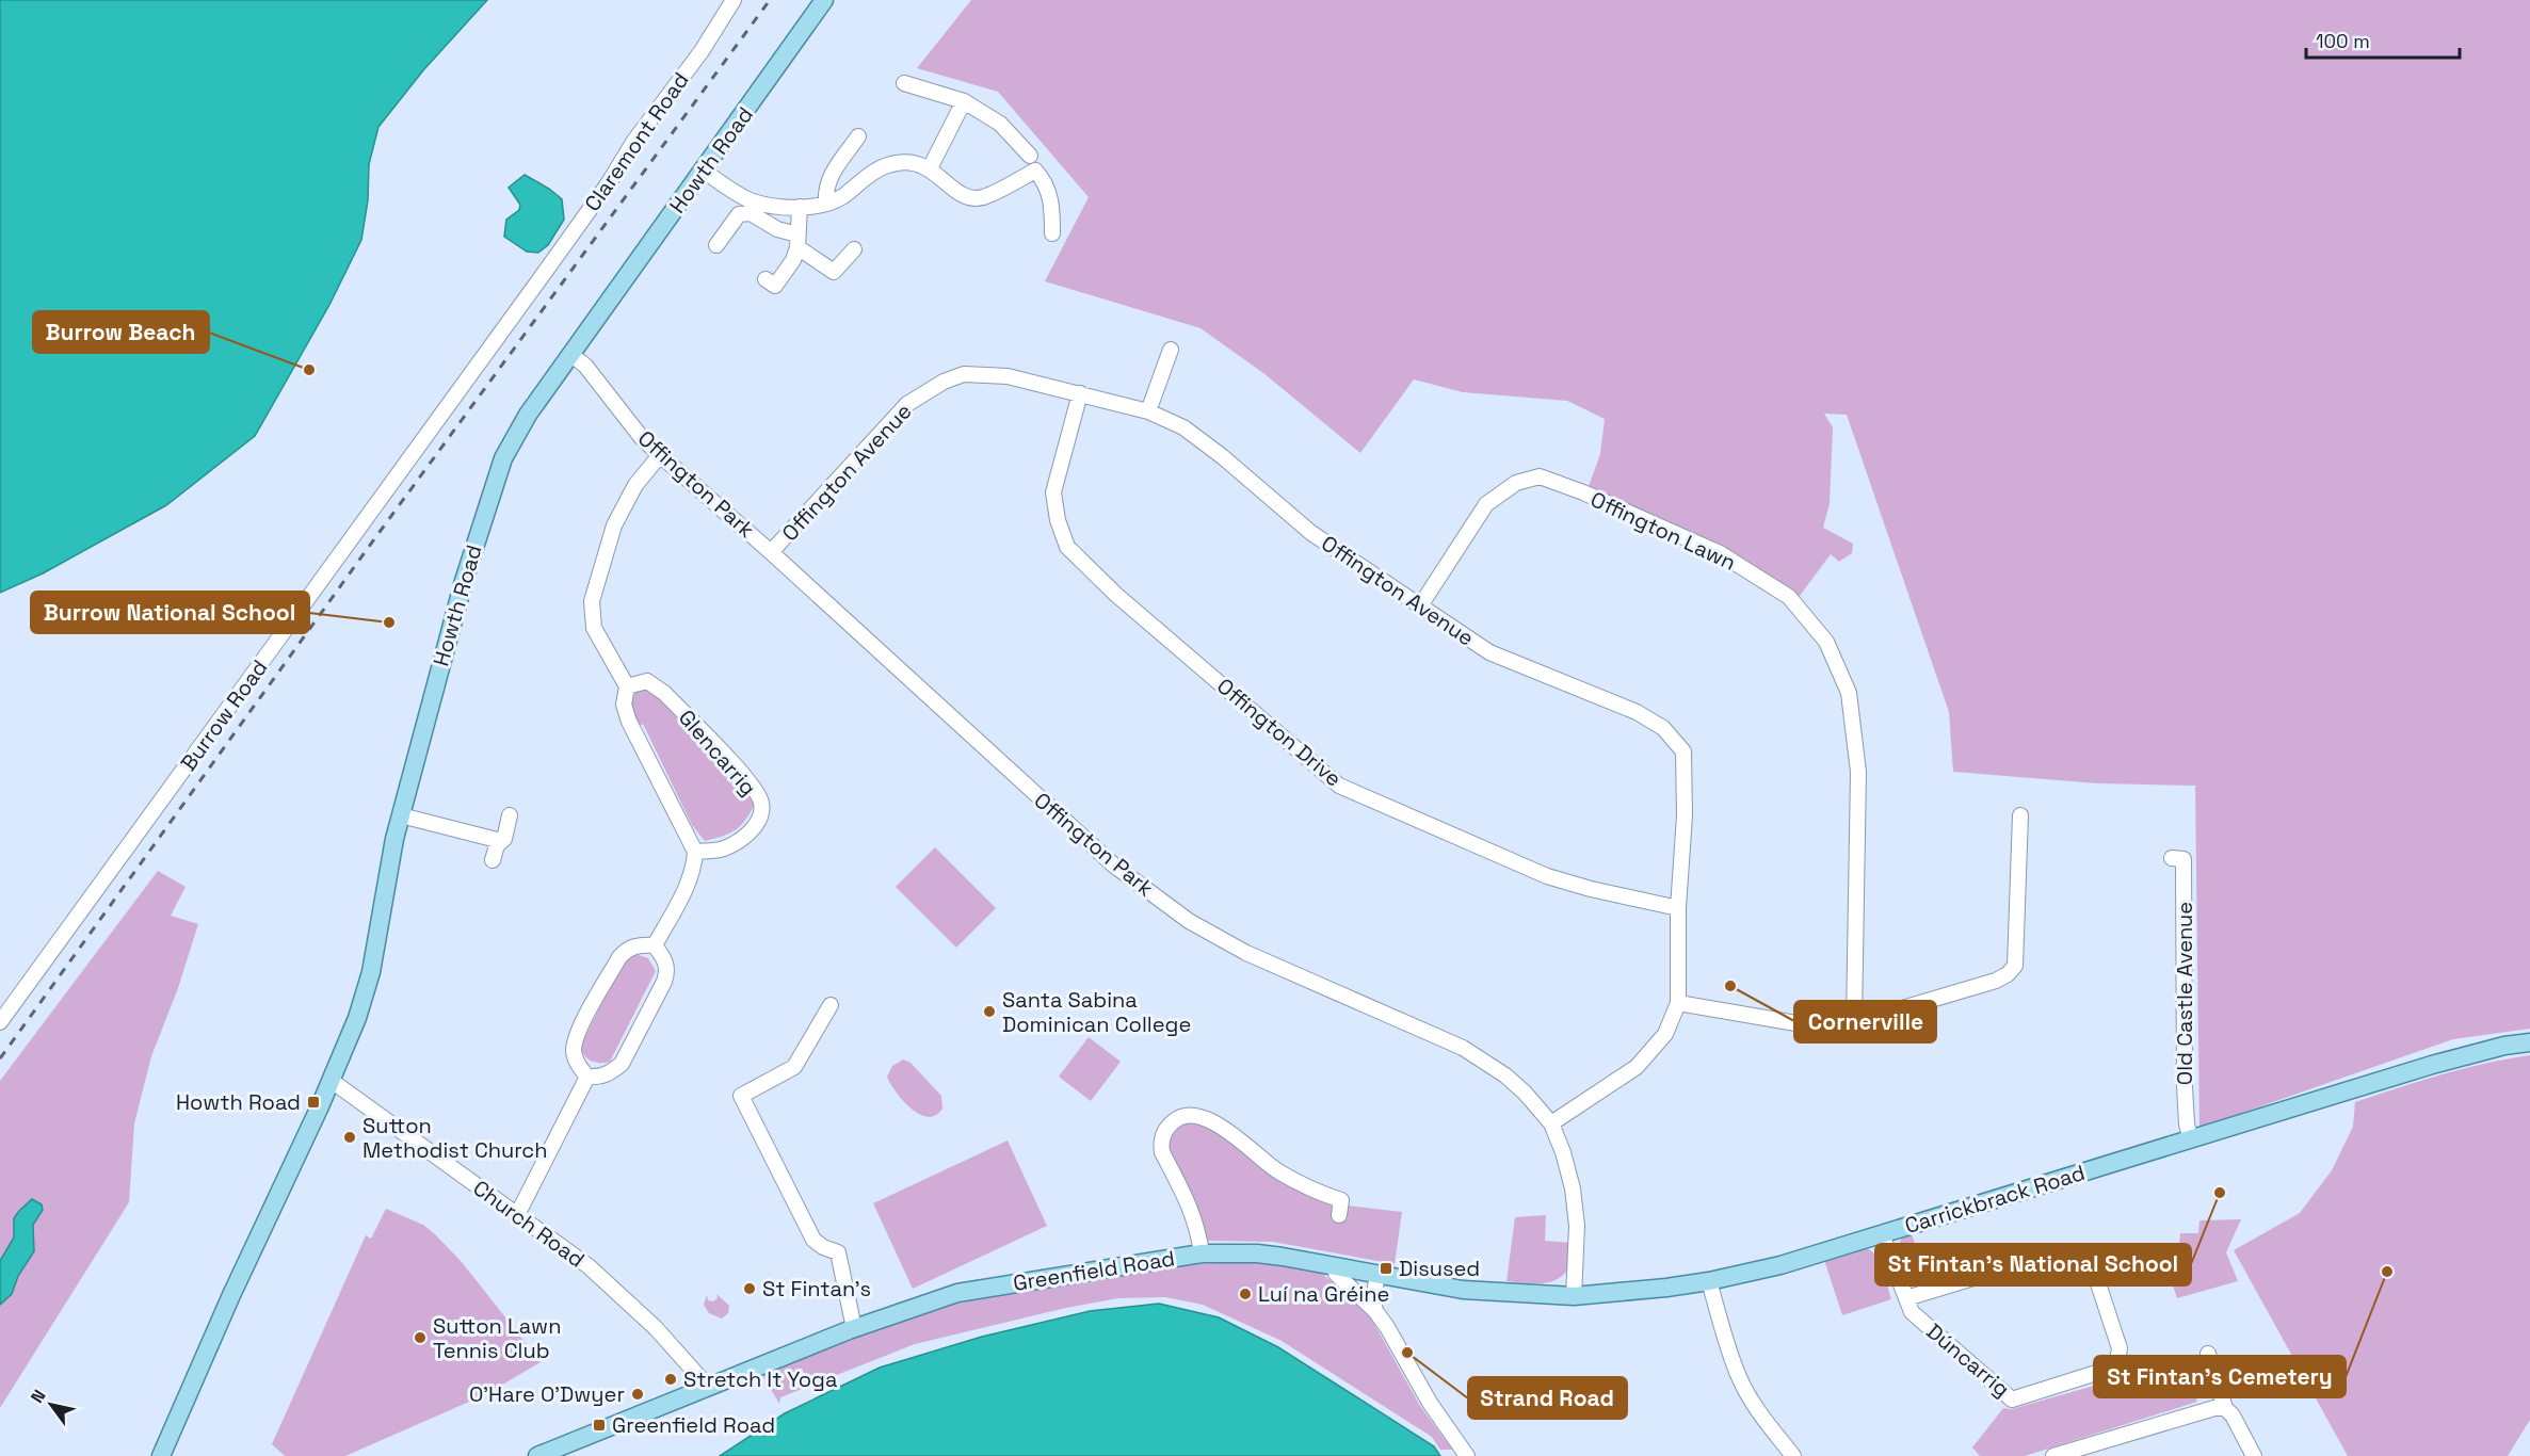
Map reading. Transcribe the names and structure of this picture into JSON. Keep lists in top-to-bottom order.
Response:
{
  "streets": {
    "main road": ["Howth Road", "Carrickbrack Road", "Greenfield Road"],
    "street": [
      "Claremont Road",
      "Offington Avenue",
      "Offington Park",
      "Offington Lawn",
      "Burrow Road",
      "Offington Drive",
      "Glencarrig",
      "Old Castle Avenue",
      "Church Road",
      "Dúncarrig"
    ]
  },
  "crossings": [
    ["Claremont Road", "Burrow Road"],
    ["Howth Road", "Offington Park"],
    ["Howth Road", "Church Road"],
    ["Offington Avenue", "Offington Park"],
    ["Offington Avenue", "Offington Lawn"],
    ["Offington Avenue", "Offington Drive"],
    ["Offington Park", "Carrickbrack Road"],
    ["Old Castle Avenue", "Carrickbrack Road"],
    ["Carrickbrack Road", "Greenfield Road"],
    ["Carrickbrack Road", "Dúncarrig"],
    ["Church Road", "Greenfield Road"]
  ],
  "places": {
    "other": [
      "Burrow Beach",
      "Burrow National School",
      "Cornerville",
      "Santa Sabina Dominican College",
      "Sutton Methodist Church",
      "St Fintan's National School",
      "St Fintan's Cemetery",
      "St Fintan's",
      "Luí na Gréine",
      "Sutton Lawn Tennis Club",
      "Strand Road",
      "Stretch It Yoga",
      "O'Hare O'Dwyer"
    ],
    "transit": ["Howth Road", "Disused", "Greenfield Road"]
  },
  "scale_bar": "100 m",
  "north": "top left"
}
